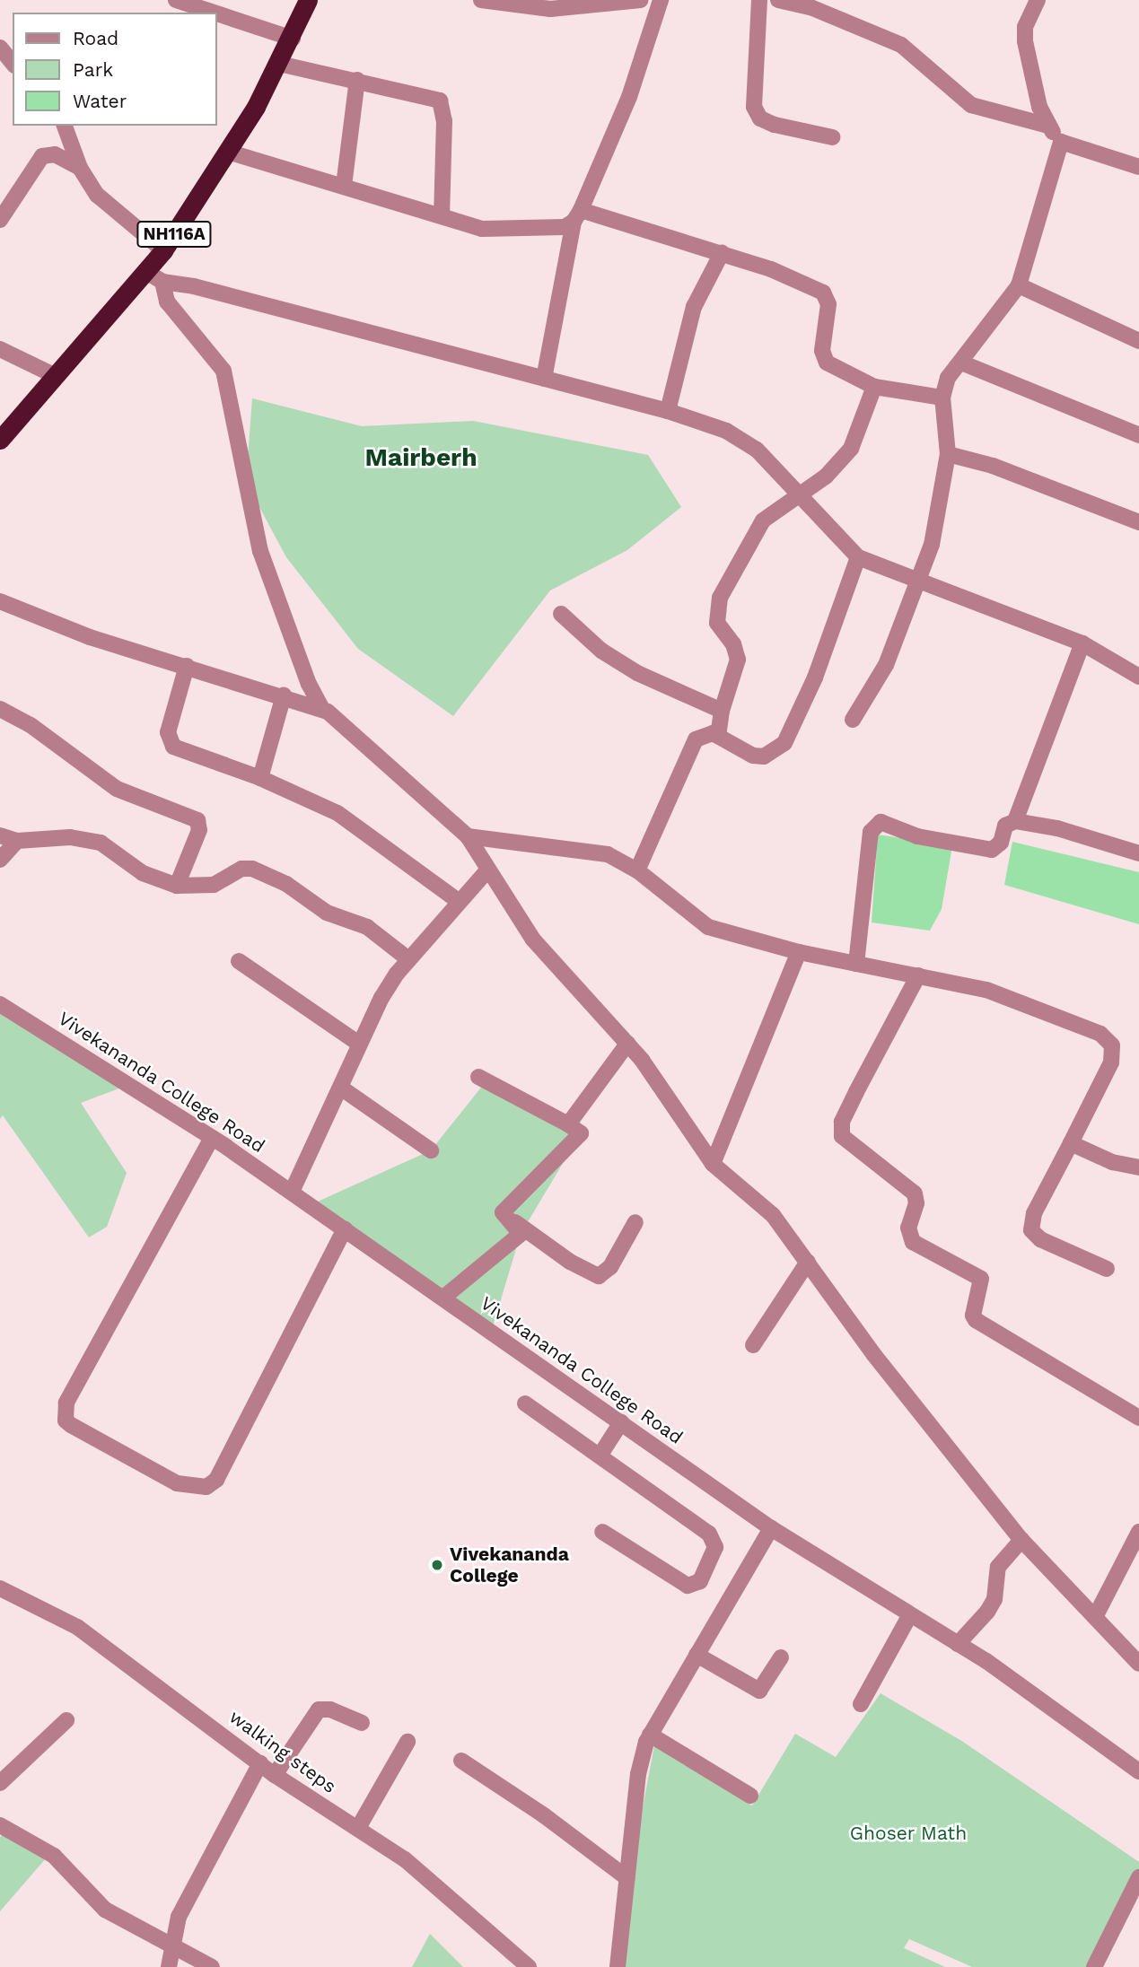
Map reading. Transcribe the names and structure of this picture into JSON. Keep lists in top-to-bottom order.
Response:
{
  "streets": {
    "highway": ["NH116A"],
    "street": ["Vivekananda College Road", "walking steps"]
  },
  "districts": ["Mairberh"],
  "parks": ["Ghoser Math"],
  "places": ["Vivekananda College"],
  "legend": ["Road", "Park", "Water"]
}
